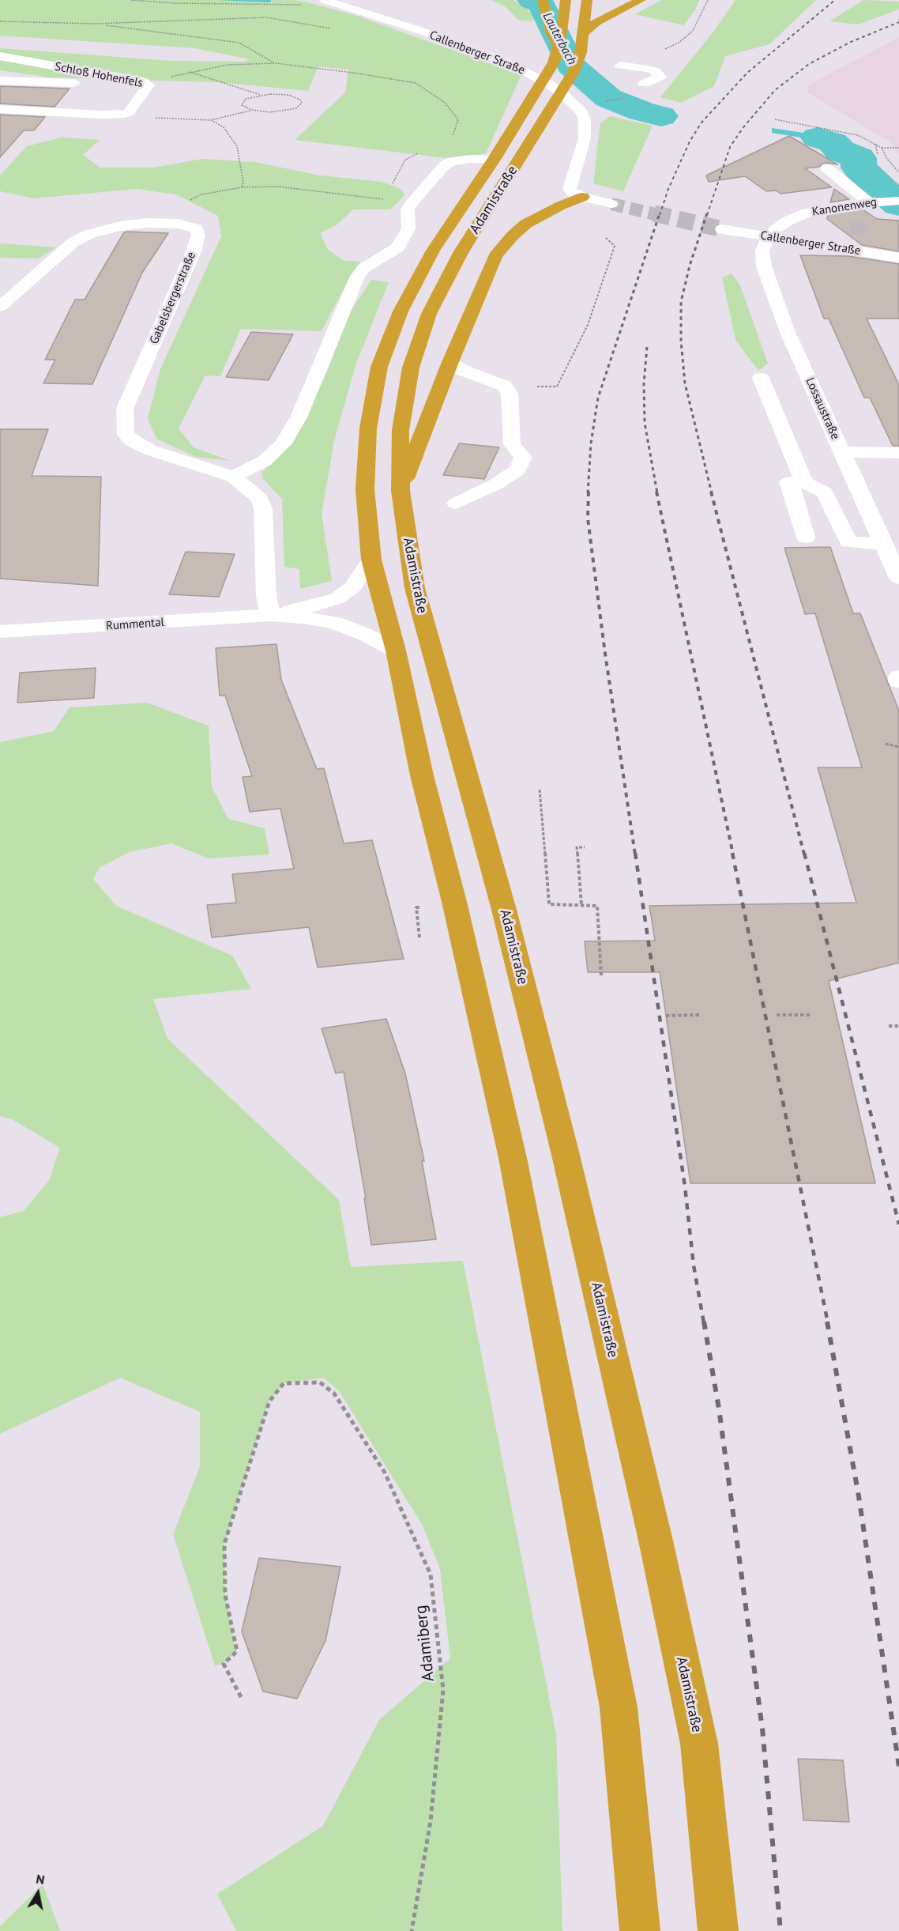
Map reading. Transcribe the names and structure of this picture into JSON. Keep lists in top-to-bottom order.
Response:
{
  "streets": {
    "highway": ["Adamistraße"],
    "street": [
      "Callenberger Straße",
      "Schloß Hohenfels",
      "Kanonenweg",
      "Gabelsbergerstraße",
      "Lossaustraße",
      "Rummental"
    ],
    "path": ["Adamiberg"]
  },
  "crossings": [
    ["Callenberger Straße", "Kanonenweg"],
    ["Callenberger Straße", "Lossaustraße"],
    ["Adamistraße", "Rummental"],
    ["Kanonenweg", "Lossaustraße"]
  ],
  "water": ["Lauterbach"],
  "north": "top"
}
